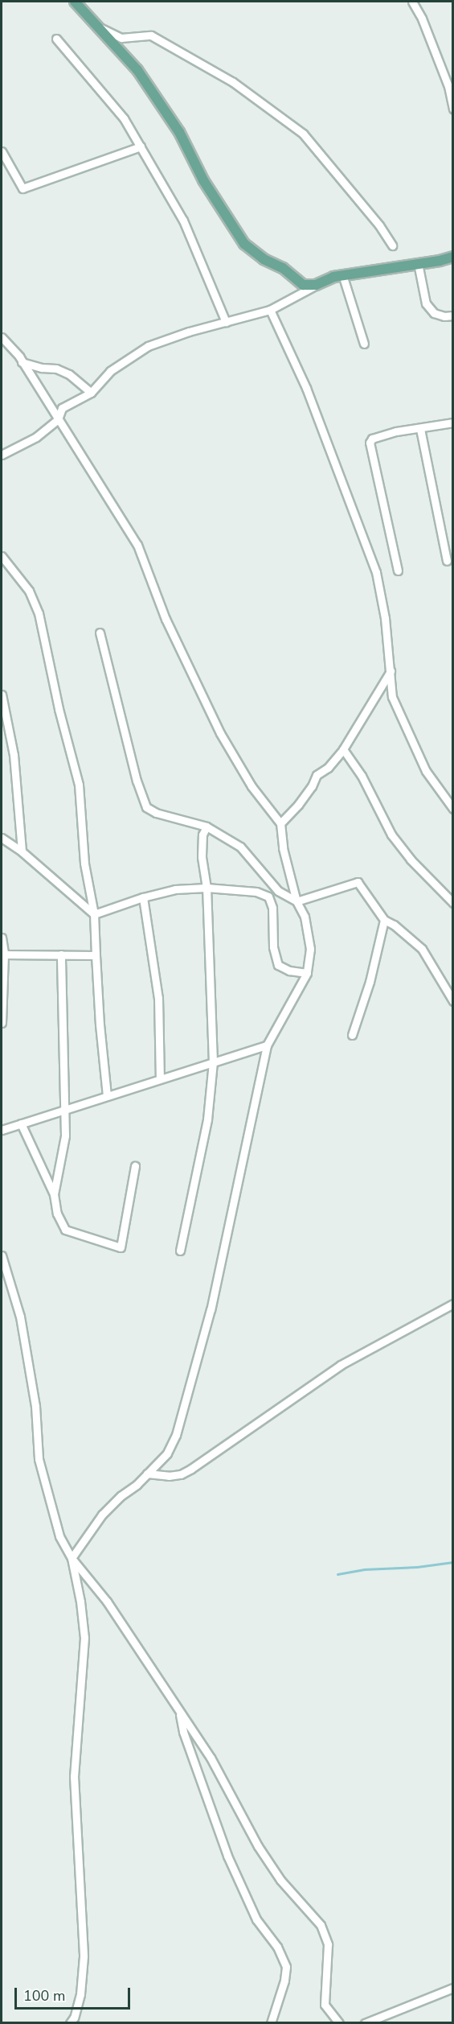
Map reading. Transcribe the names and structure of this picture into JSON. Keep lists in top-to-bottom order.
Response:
{
  "scale_bar": "100 m"
}
